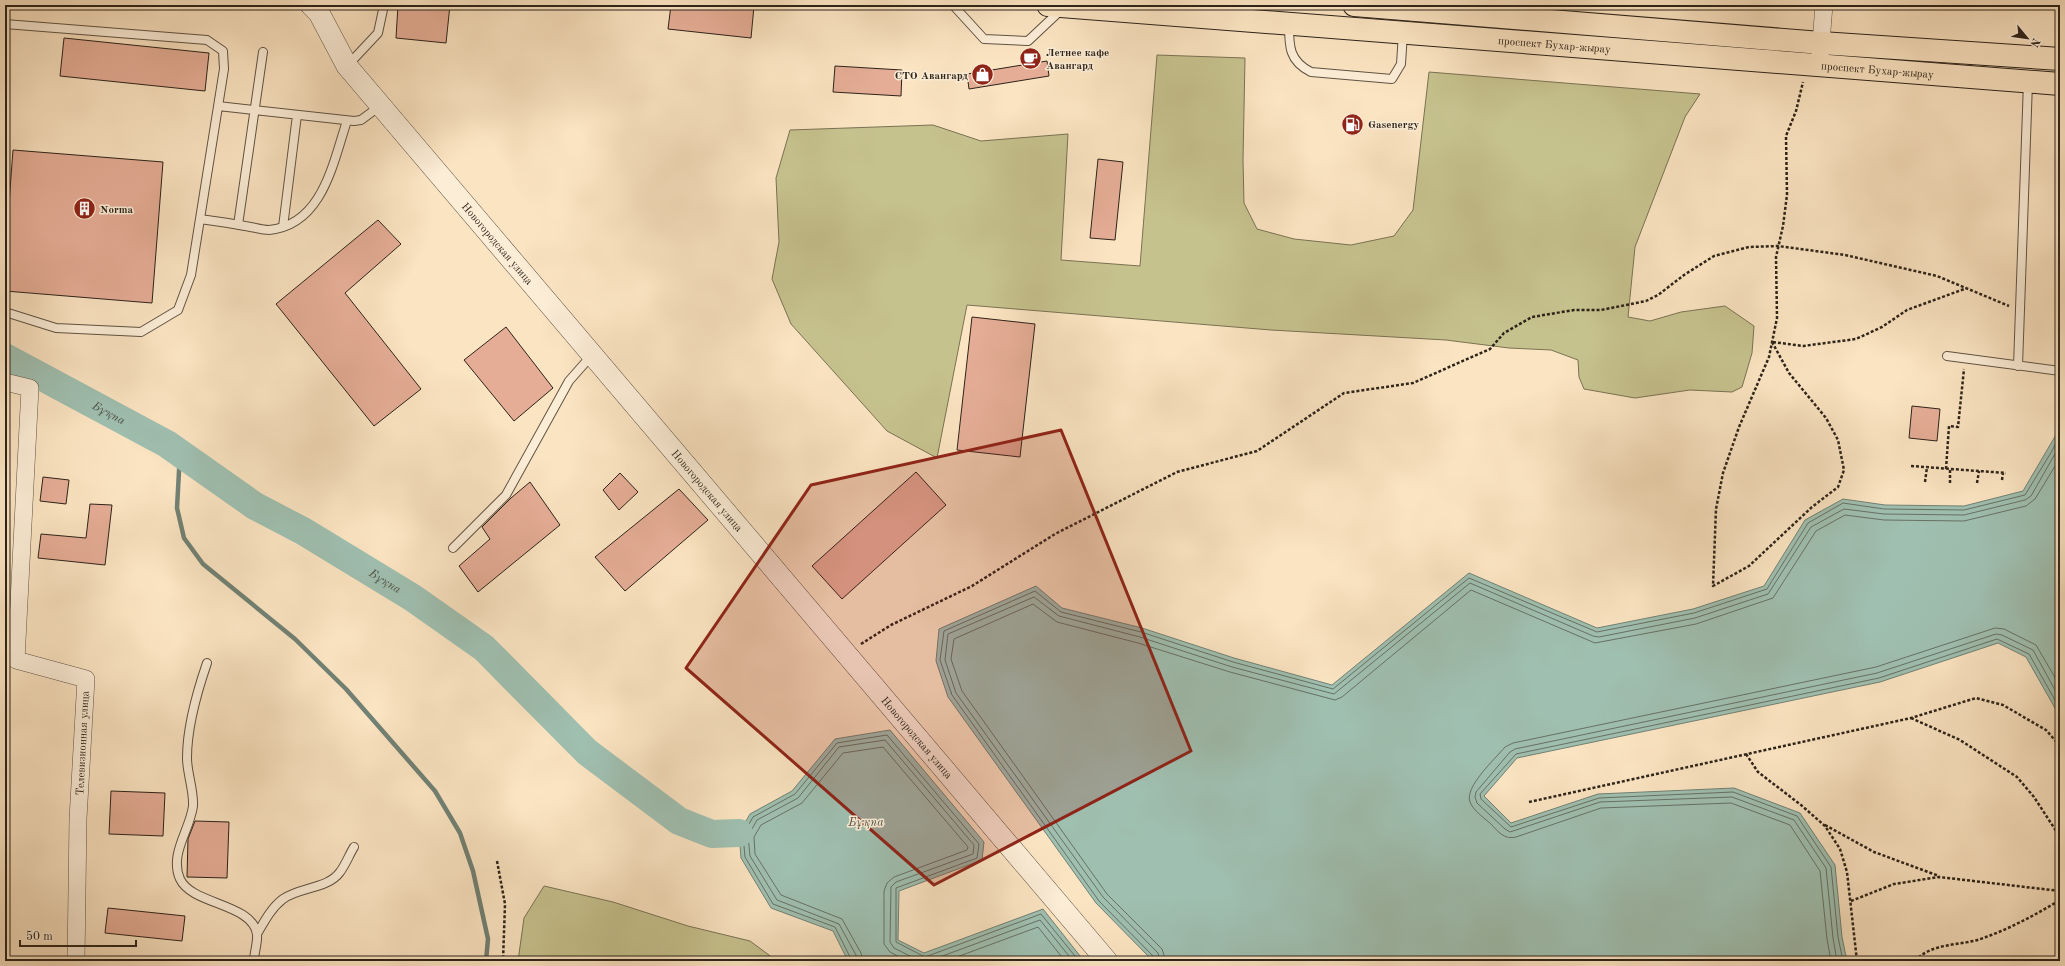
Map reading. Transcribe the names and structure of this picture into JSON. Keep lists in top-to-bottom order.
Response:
{
  "streets": {
    "main road": ["проспект Бухар-жырау"],
    "street": ["Новогородская улица", "Телевизионная улица"]
  },
  "water": ["Бұқпа"],
  "places": {
    "cafe": ["Летнее кафе Авангард"],
    "shop": ["СТО Авангард"],
    "fuel station": ["Gasenergy"],
    "building": ["Norma"]
  },
  "scale_bar": "50 m",
  "north": "bottom right"
}
